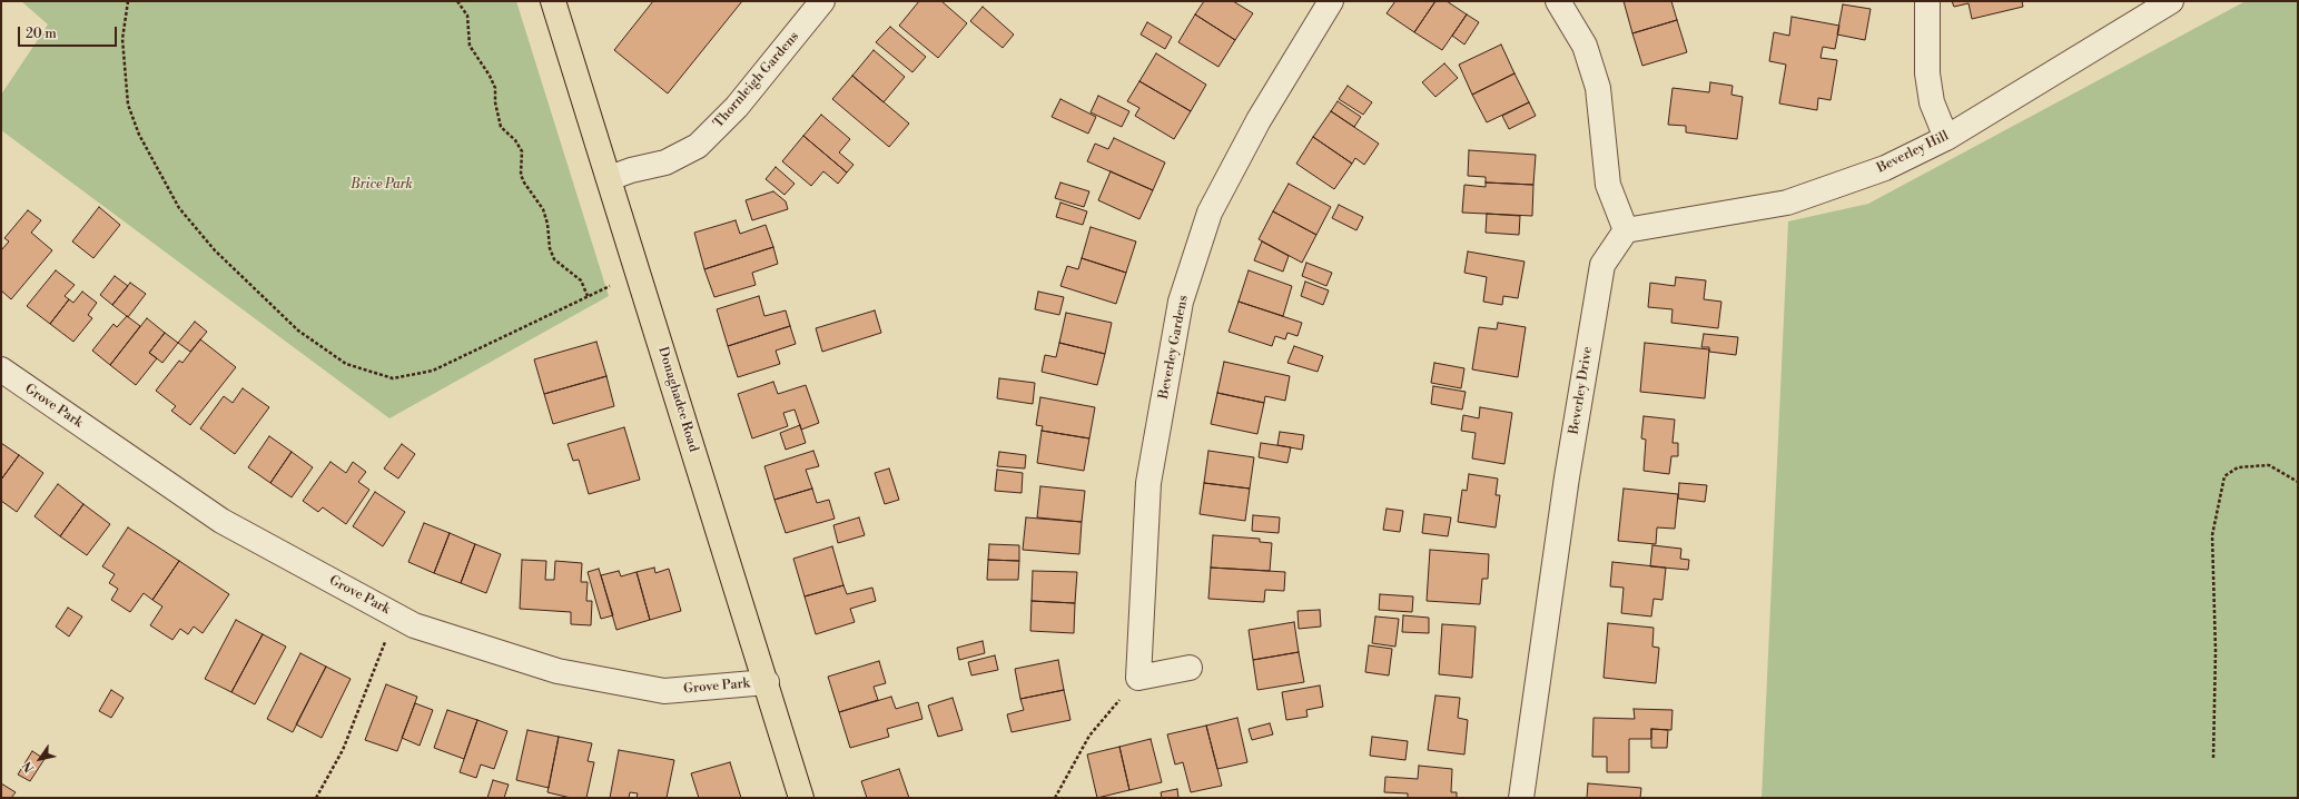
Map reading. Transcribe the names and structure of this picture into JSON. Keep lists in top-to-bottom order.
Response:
{
  "streets": {
    "main road": ["Donaghadee Road"],
    "street": [
      "Thornleigh Gardens",
      "Beverley Hill",
      "Beverley Gardens",
      "Beverley Drive",
      "Grove Park"
    ]
  },
  "crossings": [
    ["Thornleigh Gardens", "Donaghadee Road"],
    ["Beverley Hill", "Beverley Drive"],
    ["Donaghadee Road", "Grove Park"]
  ],
  "parks": ["Brice Park"],
  "scale_bar": "20 m",
  "north": "bottom left"
}
